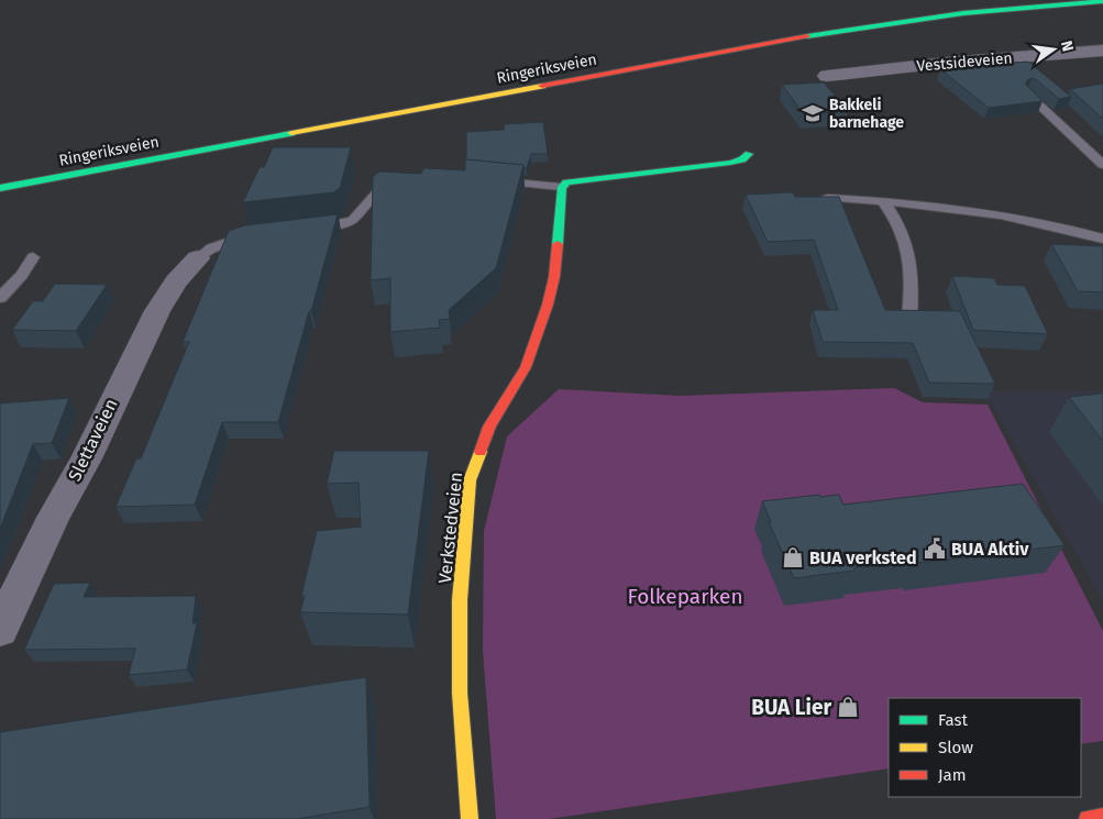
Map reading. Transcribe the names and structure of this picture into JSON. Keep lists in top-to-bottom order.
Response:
{
  "streets": {
    "main road": ["Ringeriksveien", "Verkstedveien"],
    "street": ["Vestsideveien", "Slettaveien"]
  },
  "parks": ["Folkeparken"],
  "places": {
    "school or university": ["Bakkeli barnehage"],
    "public building": ["BUA Aktiv"],
    "shop": ["BUA verksted", "BUA Lier"]
  },
  "legend": ["Fast", "Slow", "Jam"],
  "north": "right"
}
